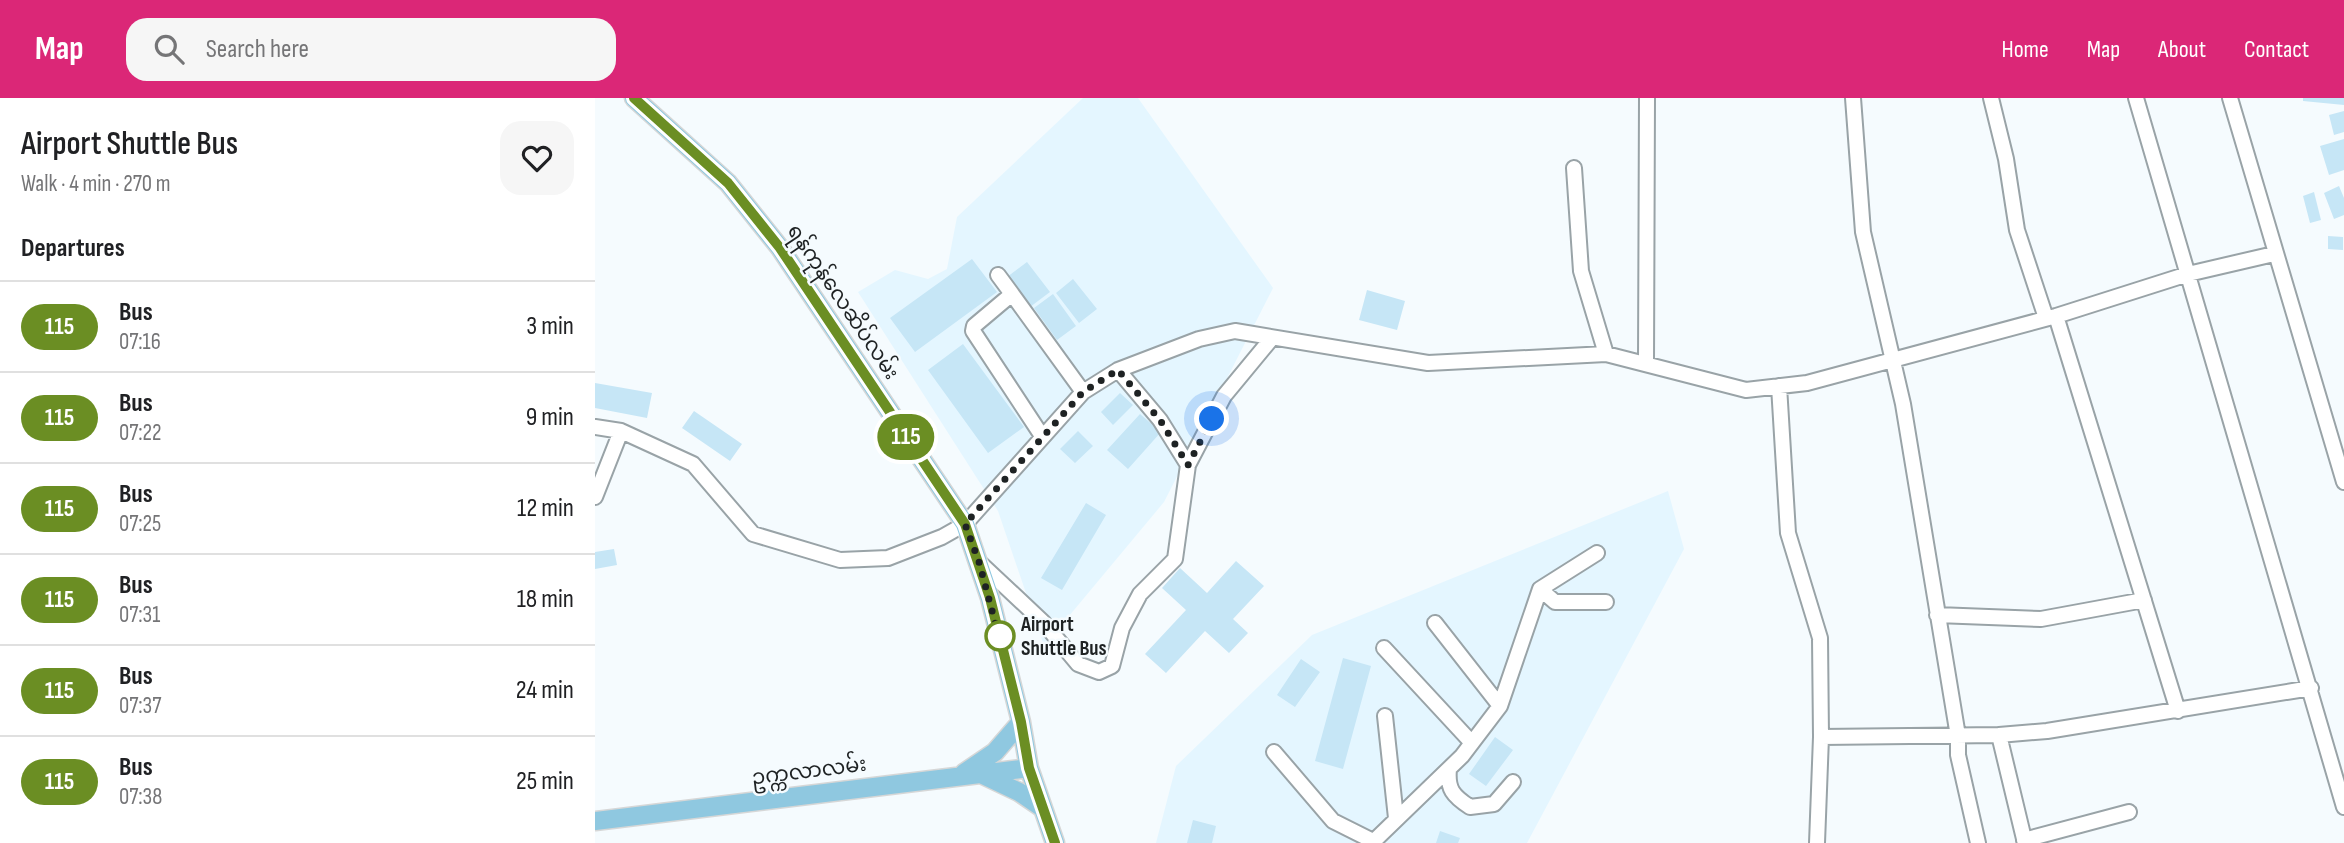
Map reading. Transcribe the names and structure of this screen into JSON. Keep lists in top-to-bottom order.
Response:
{
  "streets": {
    "main road": ["ရန်ကုန်လေဆိပ်လမ်း", "ဥက္ကလာလမ်း"]
  },
  "crossings": [
    ["ရန်ကုန်လေဆိပ်လမ်း", "ဥက္ကလာလမ်း"]
  ],
  "places": ["Airport Shuttle Bus"],
  "lines": ["bus line 115"],
  "page": {
    "header": "Map",
    "search": "Search here",
    "nav": [
      "Home",
      "Map",
      "About",
      "Contact"
    ],
    "heading": [
      ["Airport Shuttle Bus", "Walk · 4 min · 270 m"],
      "Departures"
    ],
    "on_map": "115",
    "list": [
      {
        "mark": "115",
        "name": "Bus",
        "note": "07:16",
        "value": "3 min"
      },
      {
        "mark": "115",
        "name": "Bus",
        "note": "07:22",
        "value": "9 min"
      },
      {
        "mark": "115",
        "name": "Bus",
        "note": "07:25",
        "value": "12 min"
      },
      {
        "mark": "115",
        "name": "Bus",
        "note": "07:31",
        "value": "18 min"
      },
      {
        "mark": "115",
        "name": "Bus",
        "note": "07:37",
        "value": "24 min"
      },
      {
        "mark": "115",
        "name": "Bus",
        "note": "07:38",
        "value": "25 min"
      }
    ]
  }
}
